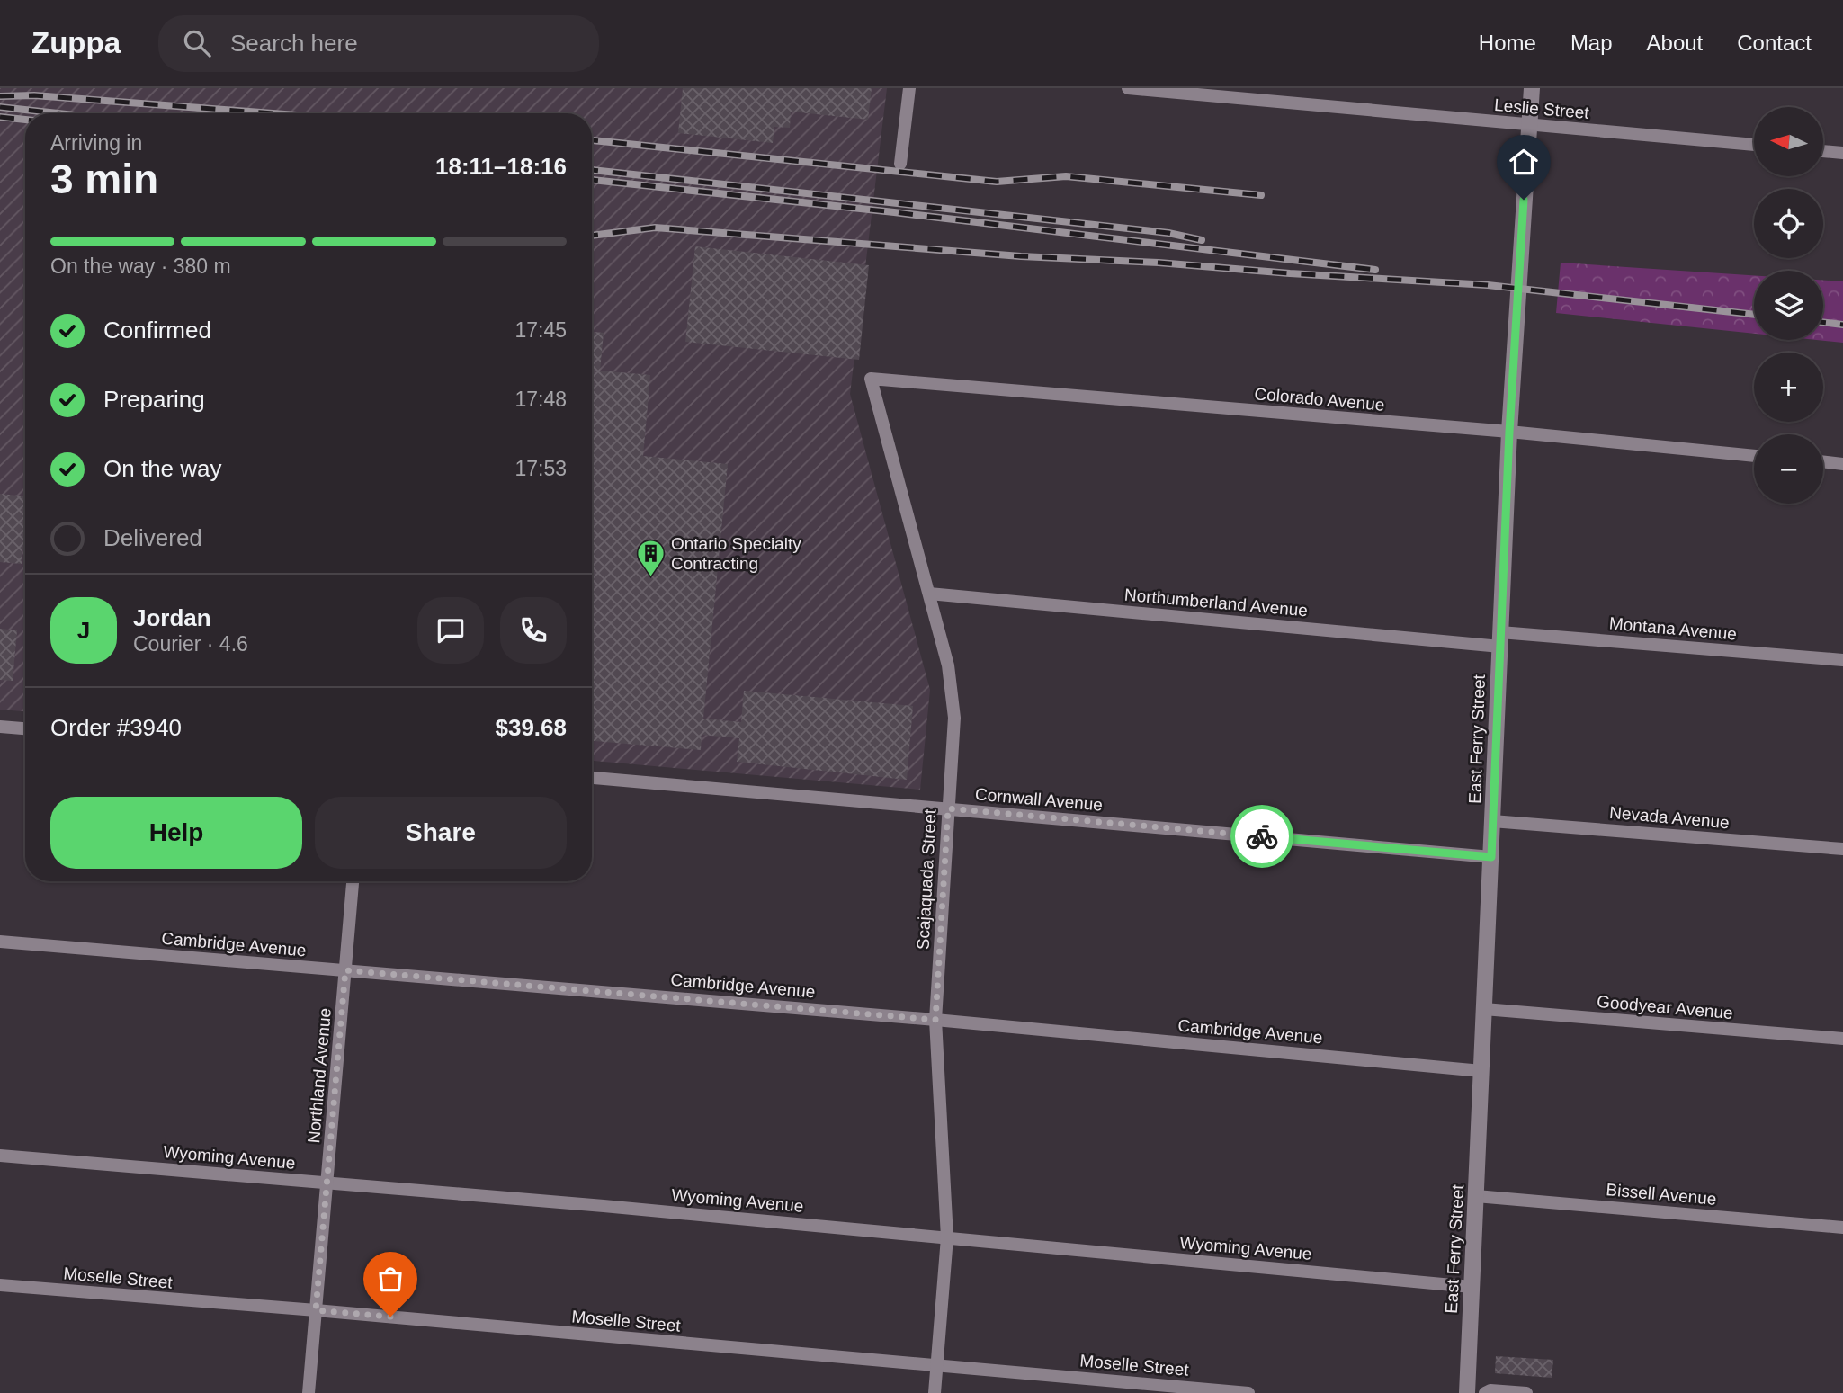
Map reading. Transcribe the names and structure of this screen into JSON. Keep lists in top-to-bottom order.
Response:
{
  "streets": {
    "street": [
      "Leslie Street",
      "Colorado Avenue",
      "Northumberland Avenue",
      "Montana Avenue",
      "East Ferry Street",
      "Cornwall Avenue",
      "Nevada Avenue",
      "Scajaquada Street",
      "Cambridge Avenue",
      "Goodyear Avenue",
      "Northland Avenue",
      "Wyoming Avenue",
      "Bissell Avenue",
      "Moselle Street"
    ]
  },
  "crossings": [
    ["Leslie Street", "East Ferry Street"],
    ["Colorado Avenue", "East Ferry Street"],
    ["Colorado Avenue", "Scajaquada Street"],
    ["Northumberland Avenue", "Montana Avenue"],
    ["Northumberland Avenue", "East Ferry Street"],
    ["Northumberland Avenue", "Scajaquada Street"],
    ["Montana Avenue", "East Ferry Street"],
    ["East Ferry Street", "Cornwall Avenue"],
    ["East Ferry Street", "Nevada Avenue"],
    ["East Ferry Street", "Cambridge Avenue"],
    ["East Ferry Street", "Goodyear Avenue"],
    ["East Ferry Street", "Wyoming Avenue"],
    ["East Ferry Street", "Bissell Avenue"],
    ["Cornwall Avenue", "Scajaquada Street"],
    ["Scajaquada Street", "Cambridge Avenue"],
    ["Scajaquada Street", "Wyoming Avenue"],
    ["Scajaquada Street", "Moselle Street"],
    ["Cambridge Avenue", "Northland Avenue"],
    ["Northland Avenue", "Wyoming Avenue"],
    ["Northland Avenue", "Moselle Street"]
  ],
  "places": {
    "building": ["Ontario Specialty Contracting"]
  },
  "north": "left",
  "page": {
    "header": "Zuppa",
    "search": "Search here",
    "nav": [
      "Home",
      "Map",
      "About",
      "Contact"
    ],
    "map_buttons": ["+", "−"],
    "heading": ["3 min", "Arriving in", "18:11–18:16"],
    "panel": [
      "Jordan",
      "Courier · 4.6",
      "Order #3940",
      "$39.68"
    ],
    "bar": "On the way · 380 m",
    "list": [
      ["Confirmed", "17:45"],
      ["Preparing", "17:48"],
      ["On the way", "17:53"],
      "Delivered"
    ],
    "round": "J",
    "buttons": ["Help", "Share"]
  }
}
